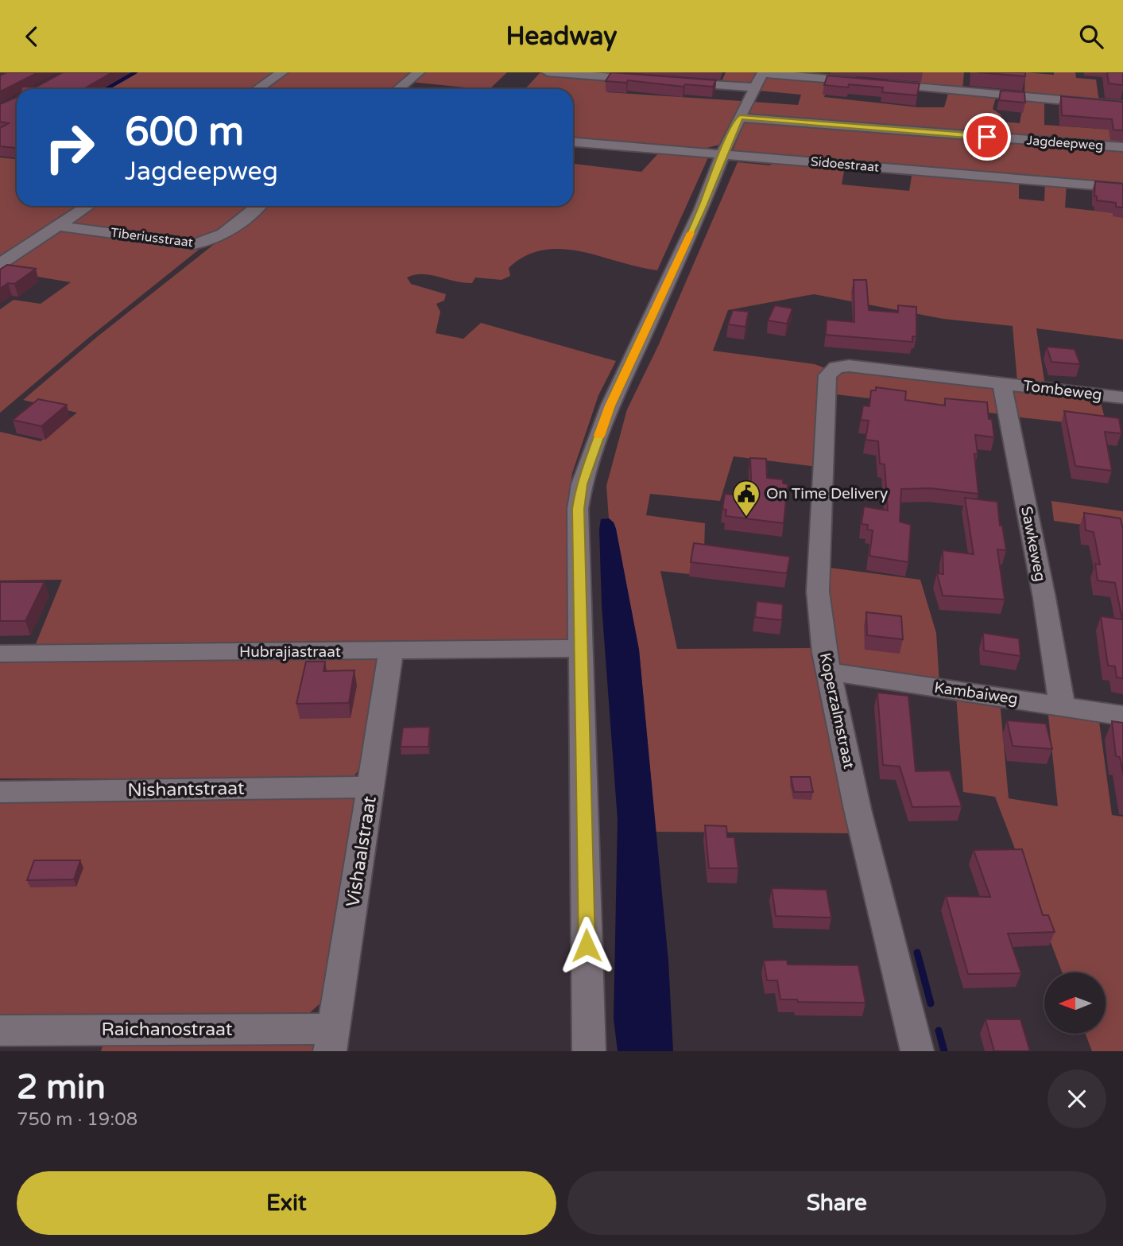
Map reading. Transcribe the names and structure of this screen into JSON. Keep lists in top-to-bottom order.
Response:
{
  "streets": {
    "street": [
      "Jagdeepweg",
      "Sidoestraat",
      "Tiberiusstraat",
      "Tombeweg",
      "Sawkeweg",
      "Hubrajiastraat",
      "Kambaiweg",
      "Koperzalmstraat",
      "Nishantstraat",
      "Vishaalstraat",
      "Raichanostraat"
    ]
  },
  "crossings": [
    ["Tombeweg", "Sawkeweg"],
    ["Tombeweg", "Koperzalmstraat"],
    ["Sawkeweg", "Kambaiweg"],
    ["Hubrajiastraat", "Vishaalstraat"],
    ["Kambaiweg", "Koperzalmstraat"],
    ["Nishantstraat", "Vishaalstraat"],
    ["Vishaalstraat", "Raichanostraat"]
  ],
  "places": {
    "public building": ["On Time Delivery"]
  },
  "north": "left",
  "page": {
    "header": "Headway",
    "turn": ["600 m", "Jagdeepweg"],
    "heading": ["2 min", "750 m · 19:08"],
    "buttons": ["Exit", "Share"]
  }
}
